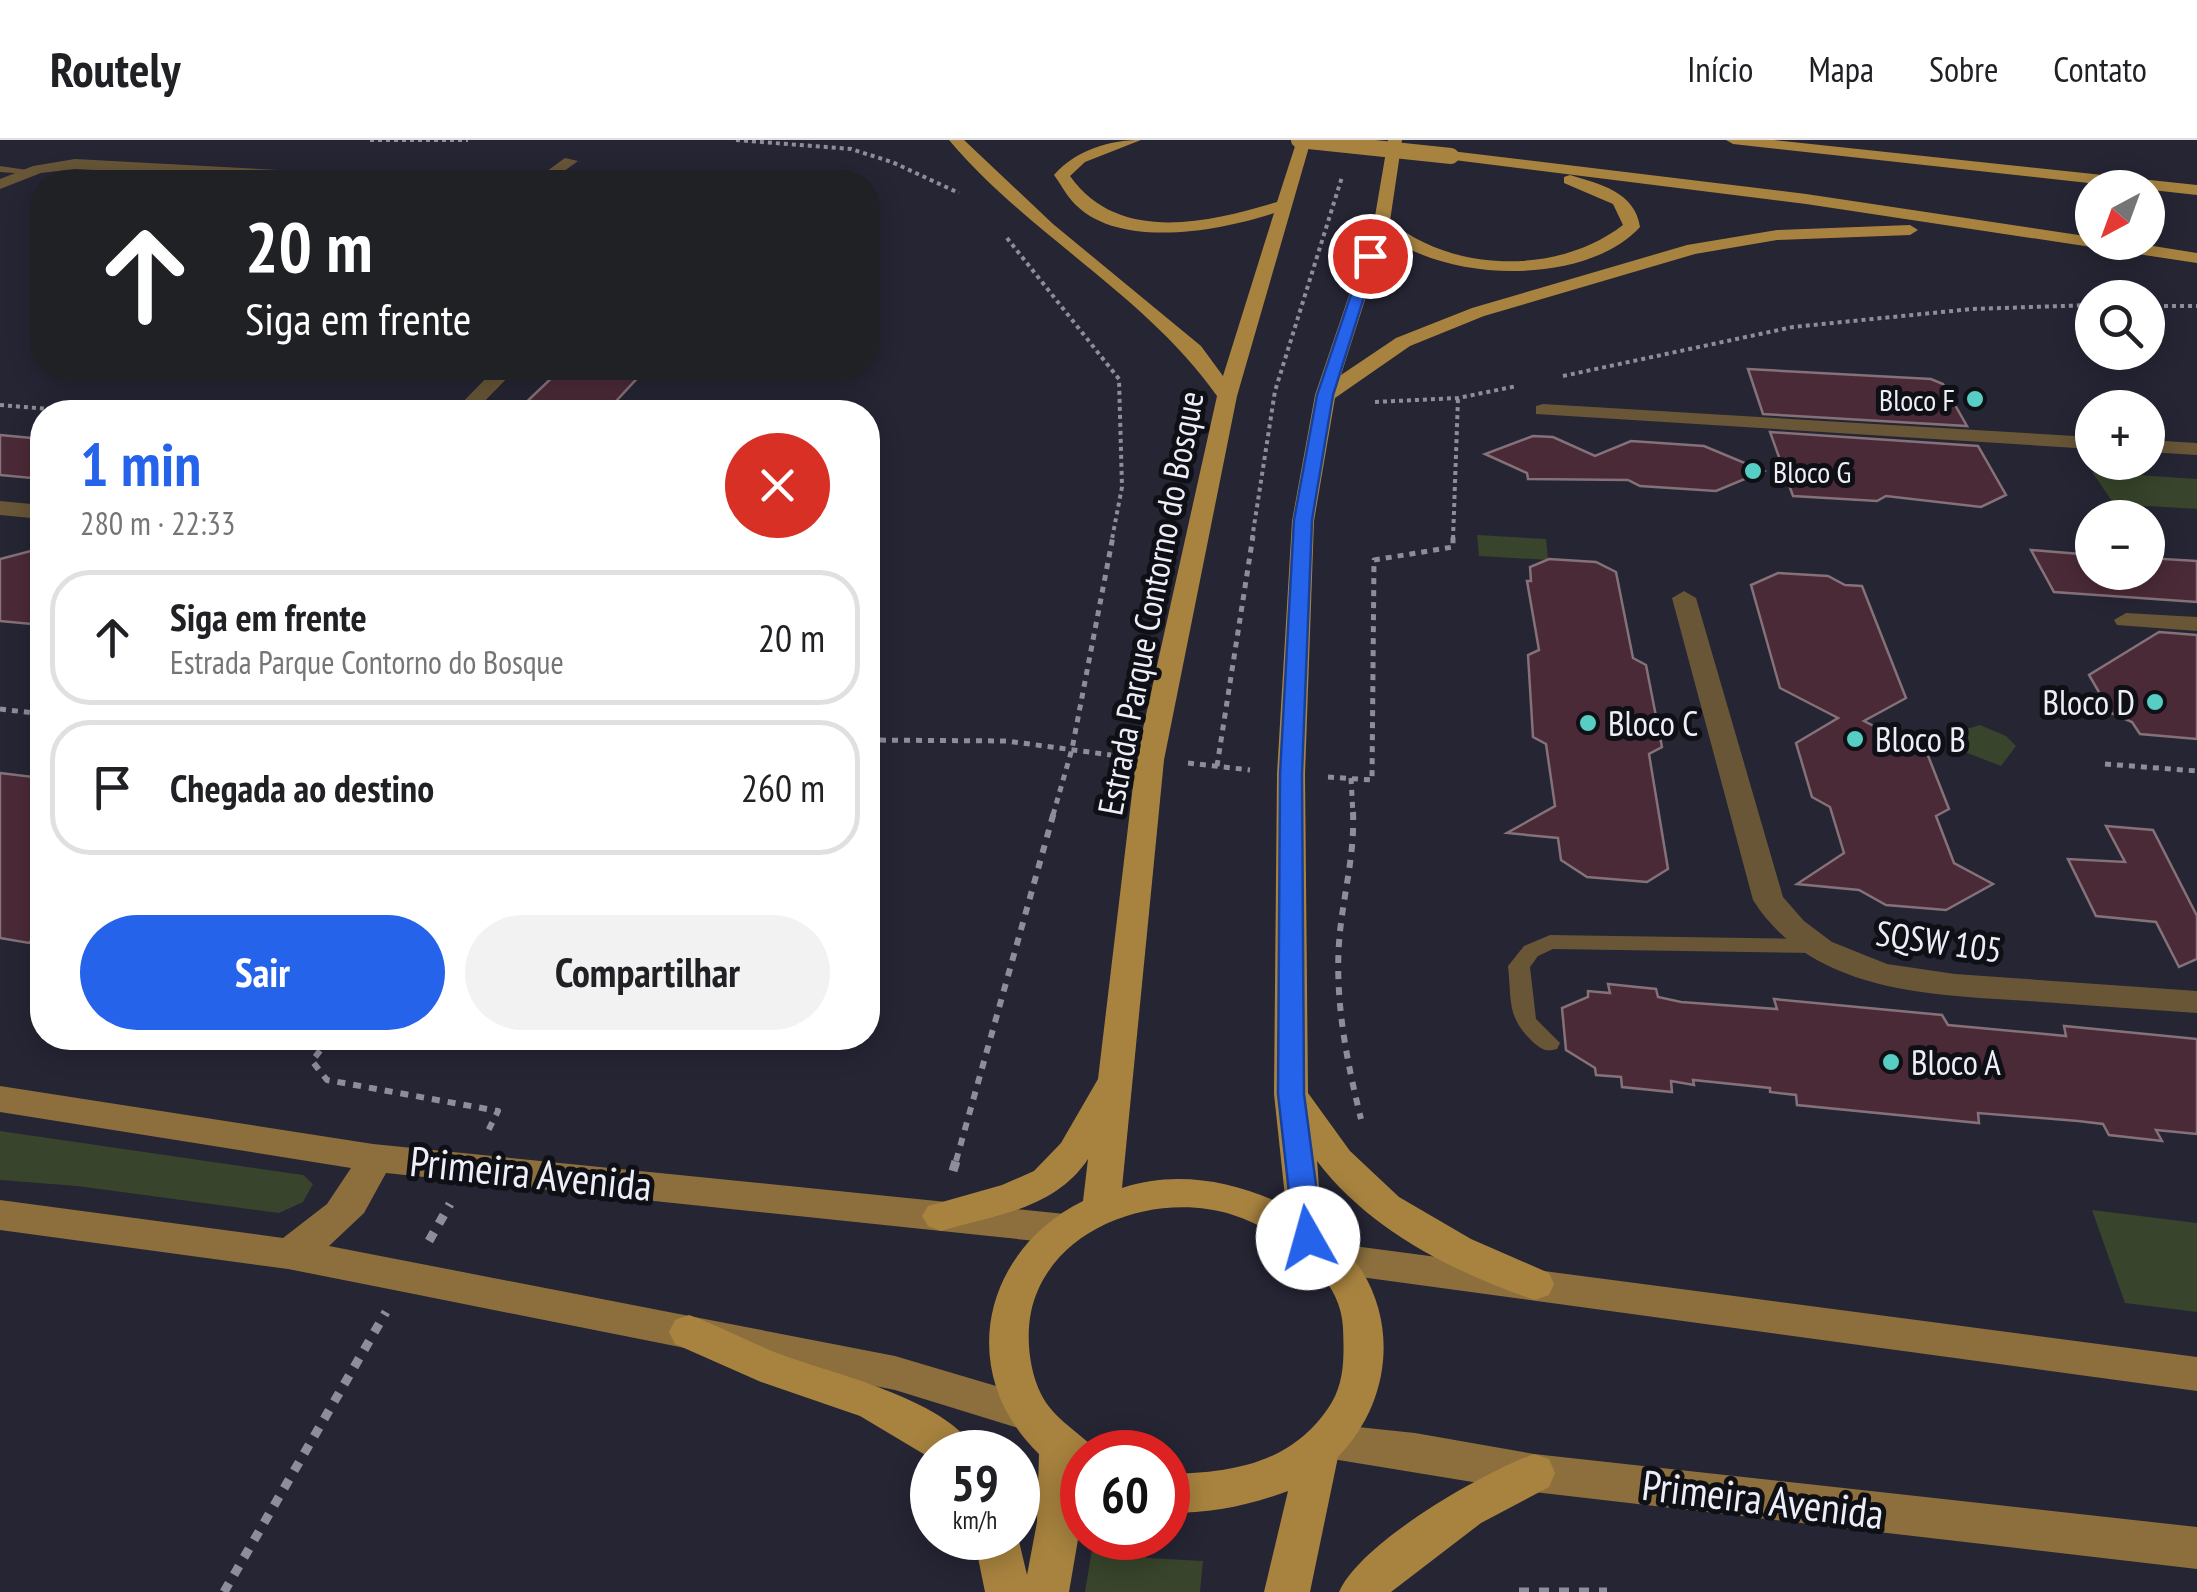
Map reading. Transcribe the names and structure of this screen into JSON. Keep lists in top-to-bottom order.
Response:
{
  "streets": {
    "main road": ["Estrada Parque Contorno do Bosque", "Primeira Avenida"],
    "street": ["SQSW 105"]
  },
  "places": [
    "Bloco F",
    "Bloco G",
    "Bloco D",
    "Bloco C",
    "Bloco B",
    "Bloco A"
  ],
  "north": "bottom left",
  "page": {
    "header": "Routely",
    "nav": [
      "Início",
      "Mapa",
      "Sobre",
      "Contato"
    ],
    "map_buttons": ["+", "−"],
    "turn": ["20 m", "Siga em frente"],
    "heading": ["1 min", "280 m · 22:33"],
    "list": [
      {
        "name": "Siga em frente",
        "note": "Estrada Parque Contorno do Bosque",
        "value": "20 m"
      },
      {
        "name": "Chegada ao destino",
        "value": "260 m"
      }
    ],
    "buttons": ["Sair", "Compartilhar"],
    "speed": "59 km/h",
    "limit": "60"
  }
}
